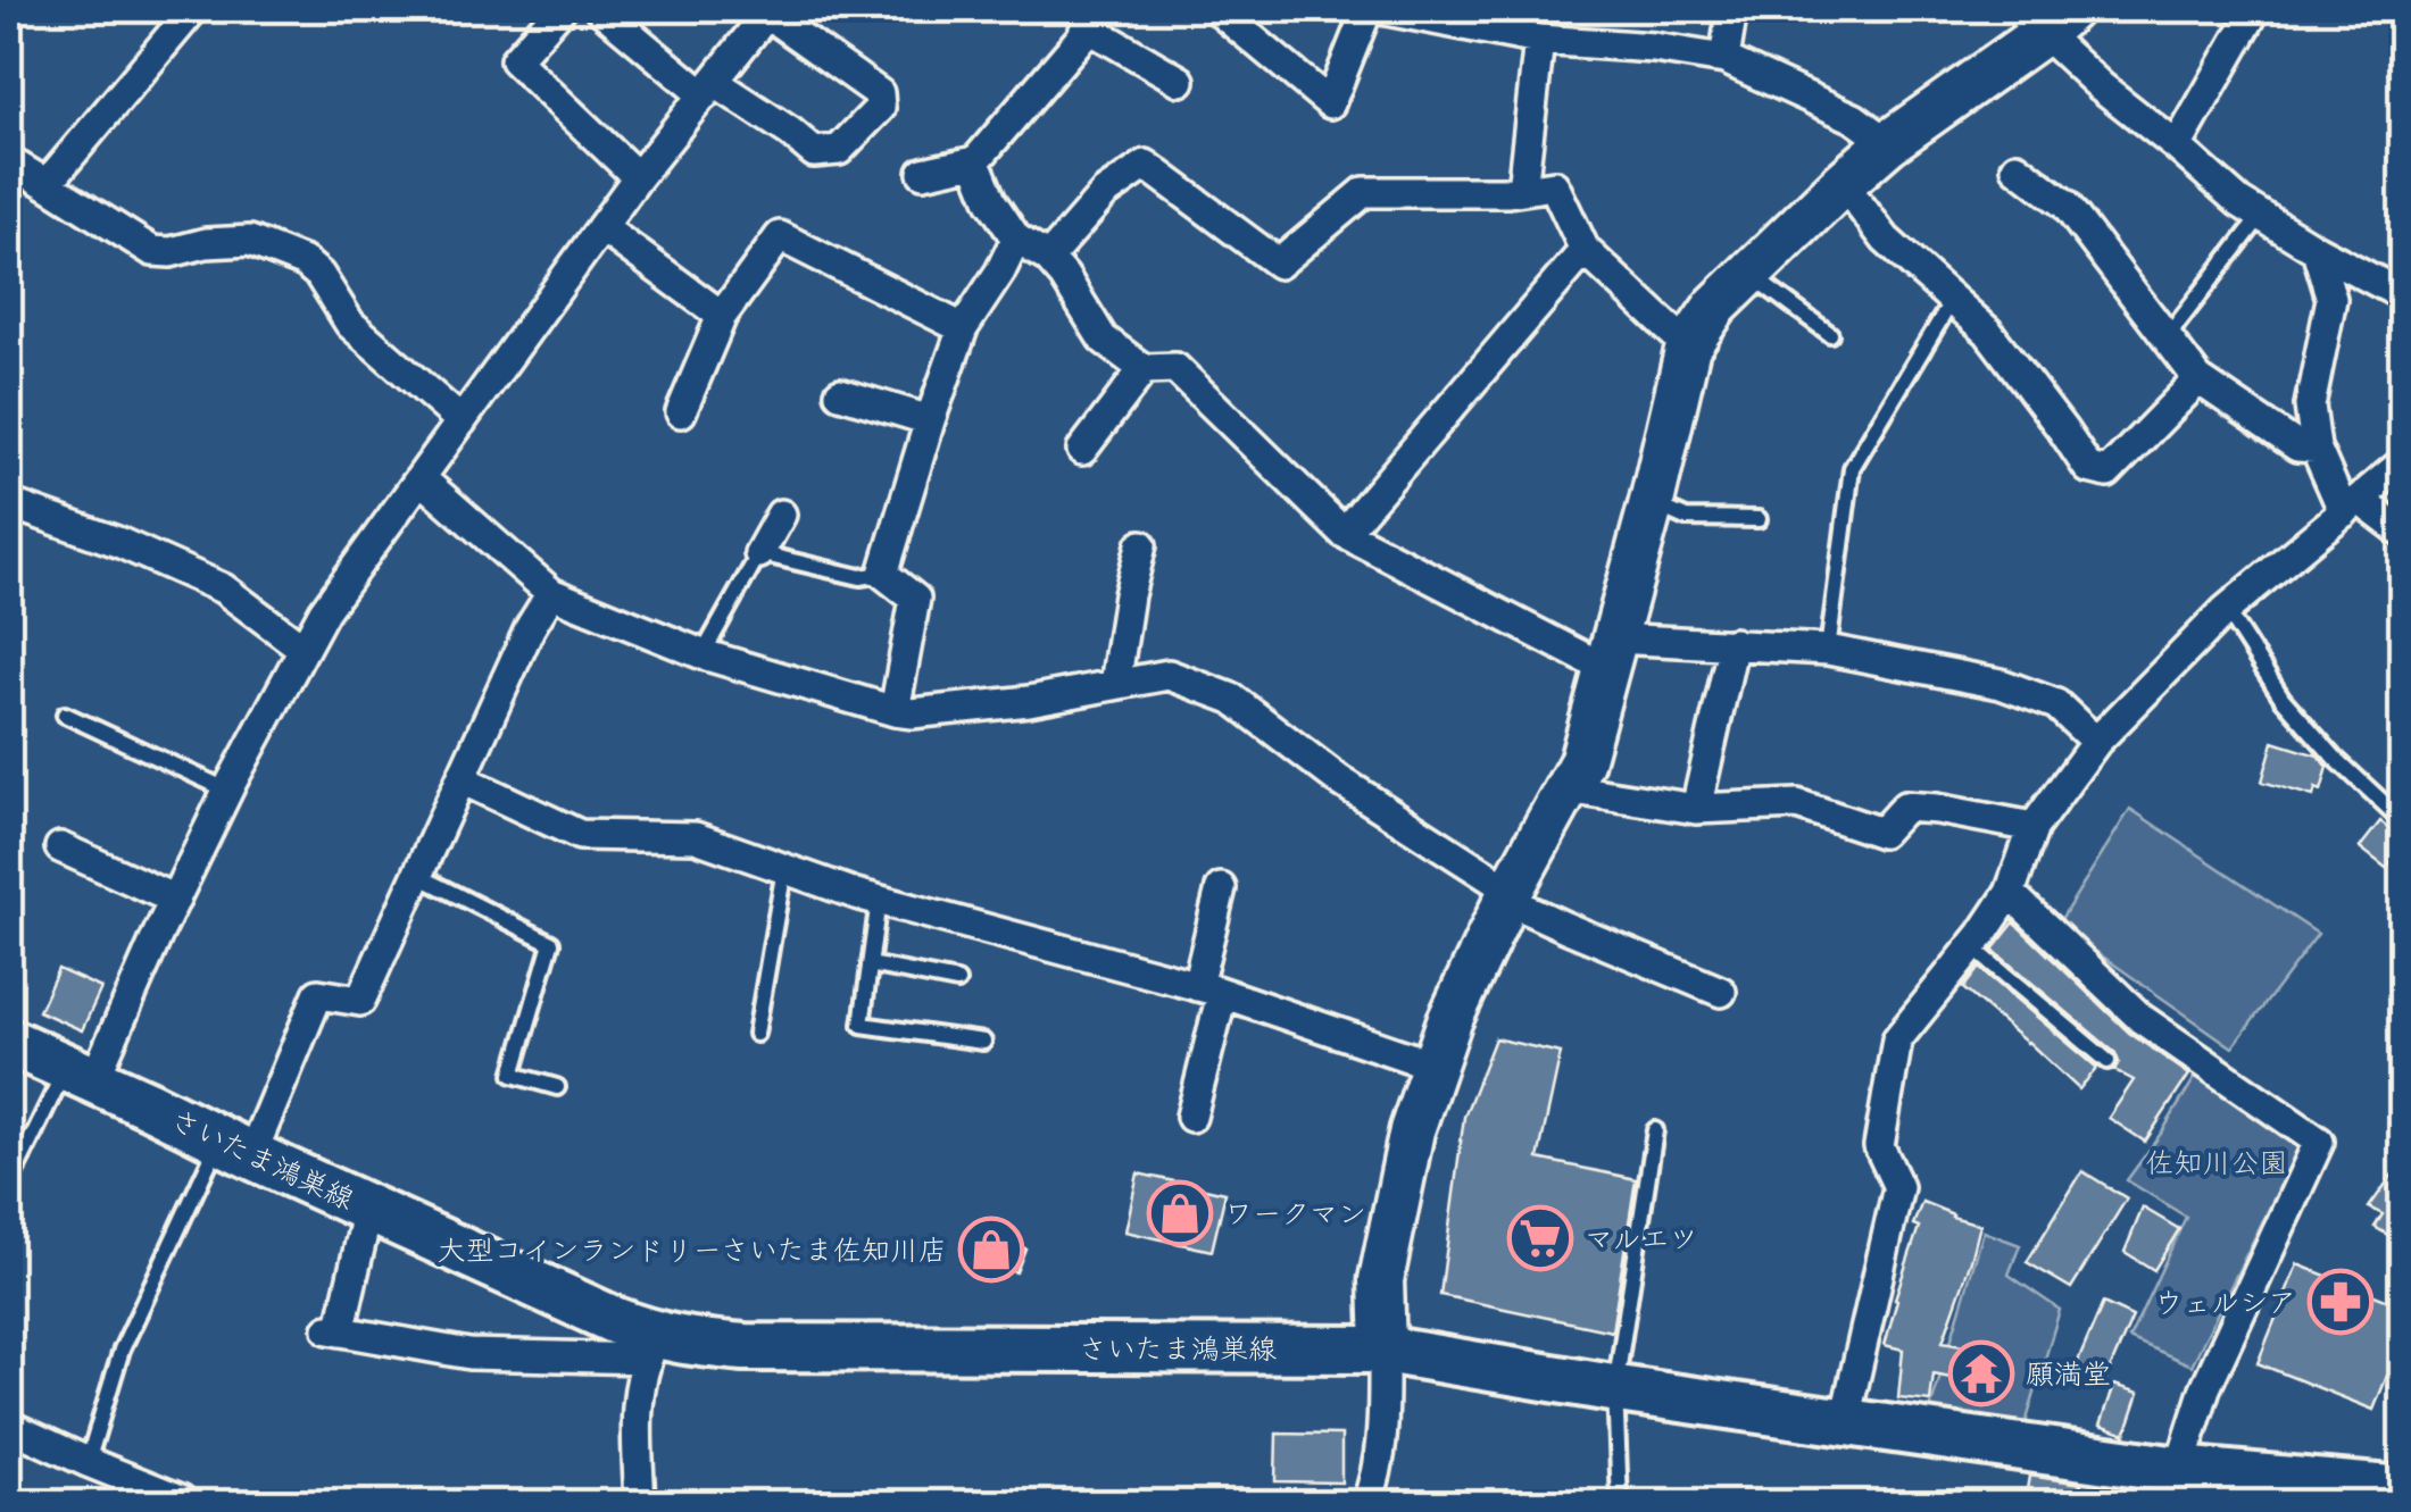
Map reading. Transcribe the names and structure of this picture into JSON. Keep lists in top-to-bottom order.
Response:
{
  "streets": {
    "main road": ["さいたま鴻巣線"]
  },
  "parks": ["佐知川公園"],
  "places": {
    "shop": ["ワークマン", "大型コインランドリーさいたま佐知川店"],
    "supermarket": ["マルエツ"],
    "pharmacy": ["ウェルシア"],
    "temple": ["願満堂"]
  }
}
